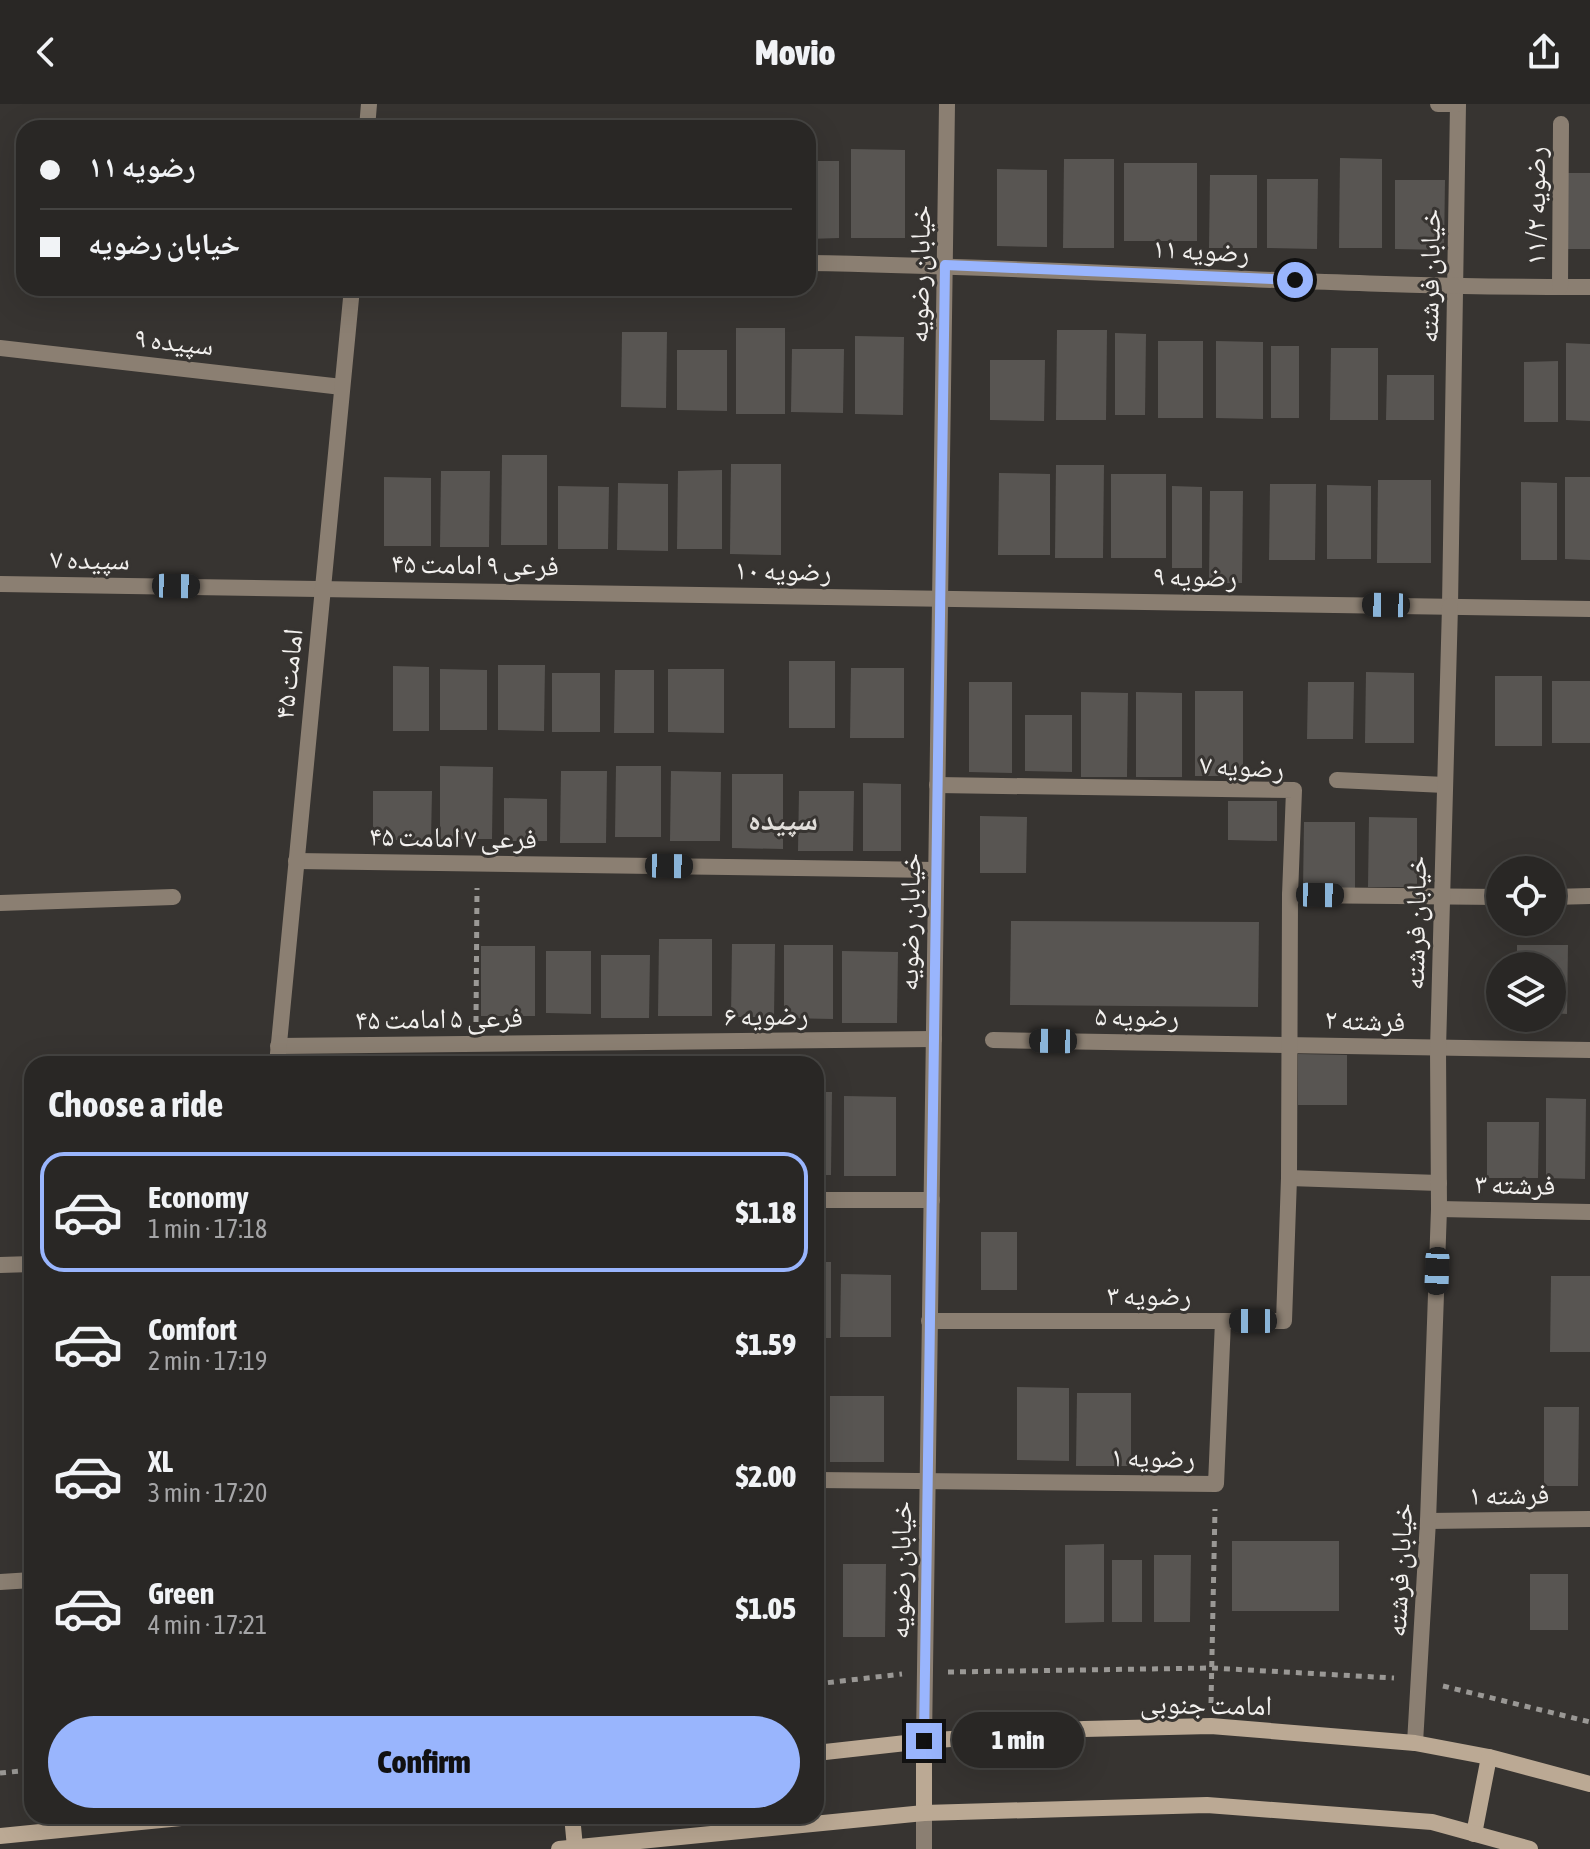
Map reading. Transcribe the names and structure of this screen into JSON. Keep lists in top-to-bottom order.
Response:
{
  "streets": {
    "street": [
      "رضویه ۱۱/۲",
      "رضویه ۱۱",
      "خیابان رضویه",
      "خیابان فرشته",
      "سپیده ۹",
      "سپیده ۷",
      "فرعی ۹ امامت ۴۵",
      "رضویه ۱۰",
      "رضویه ۹",
      "امامت ۴۵",
      "رضویه ۷",
      "فرعی ۷ امامت ۴۵",
      "رضویه ۶",
      "رضویه ۵",
      "فرعی ۵ امامت ۴۵",
      "فرشته ۲",
      "فرشته ۳",
      "رضویه ۳",
      "رضویه ۱",
      "فرشته ۱",
      "امامت جنوبی"
    ]
  },
  "crossings": [
    ["رضویه ۱۱/۲", "رضویه ۱۱"],
    ["رضویه ۱۱", "خیابان رضویه"],
    ["رضویه ۱۱", "خیابان فرشته"],
    ["خیابان رضویه", "رضویه ۱۰"],
    ["خیابان رضویه", "رضویه ۹"],
    ["خیابان رضویه", "رضویه ۷"],
    ["خیابان رضویه", "فرعی ۷ امامت ۴۵"],
    ["خیابان رضویه", "رضویه ۶"],
    ["خیابان رضویه", "رضویه ۳"],
    ["خیابان رضویه", "رضویه ۱"],
    ["خیابان رضویه", "امامت جنوبی"],
    ["خیابان فرشته", "رضویه ۹"],
    ["خیابان فرشته", "فرشته ۲"],
    ["خیابان فرشته", "فرشته ۳"],
    ["خیابان فرشته", "فرشته ۱"],
    ["خیابان فرشته", "امامت جنوبی"],
    ["سپیده ۹", "امامت ۴۵"],
    ["سپیده ۷", "فرعی ۹ امامت ۴۵"],
    ["سپیده ۷", "امامت ۴۵"],
    ["فرعی ۹ امامت ۴۵", "رضویه ۱۰"],
    ["فرعی ۹ امامت ۴۵", "امامت ۴۵"],
    ["رضویه ۱۰", "رضویه ۹"],
    ["امامت ۴۵", "فرعی ۷ امامت ۴۵"],
    ["امامت ۴۵", "فرعی ۵ امامت ۴۵"],
    ["رضویه ۷", "رضویه ۵"],
    ["رضویه ۷", "فرشته ۲"],
    ["رضویه ۷", "رضویه ۳"],
    ["رضویه ۶", "فرعی ۵ امامت ۴۵"],
    ["رضویه ۵", "فرشته ۲"],
    ["رضویه ۵", "رضویه ۳"],
    ["فرشته ۲", "رضویه ۳"],
    ["رضویه ۳", "رضویه ۱"]
  ],
  "districts": ["سپیده"],
  "page": {
    "header": "Movio",
    "banner": ["رضویه ۱۱", "خیابان رضویه"],
    "heading": "Choose a ride",
    "list": [
      {
        "name": "Economy",
        "note": "1 min · 17:18",
        "value": "$1.18"
      },
      {
        "name": "Comfort",
        "note": "2 min · 17:19",
        "value": "$1.59"
      },
      {
        "name": "XL",
        "note": "3 min · 17:20",
        "value": "$2.00"
      },
      {
        "name": "Green",
        "note": "4 min · 17:21",
        "value": "$1.05"
      }
    ],
    "buttons": "Confirm",
    "bubble": "1 min"
  }
}
